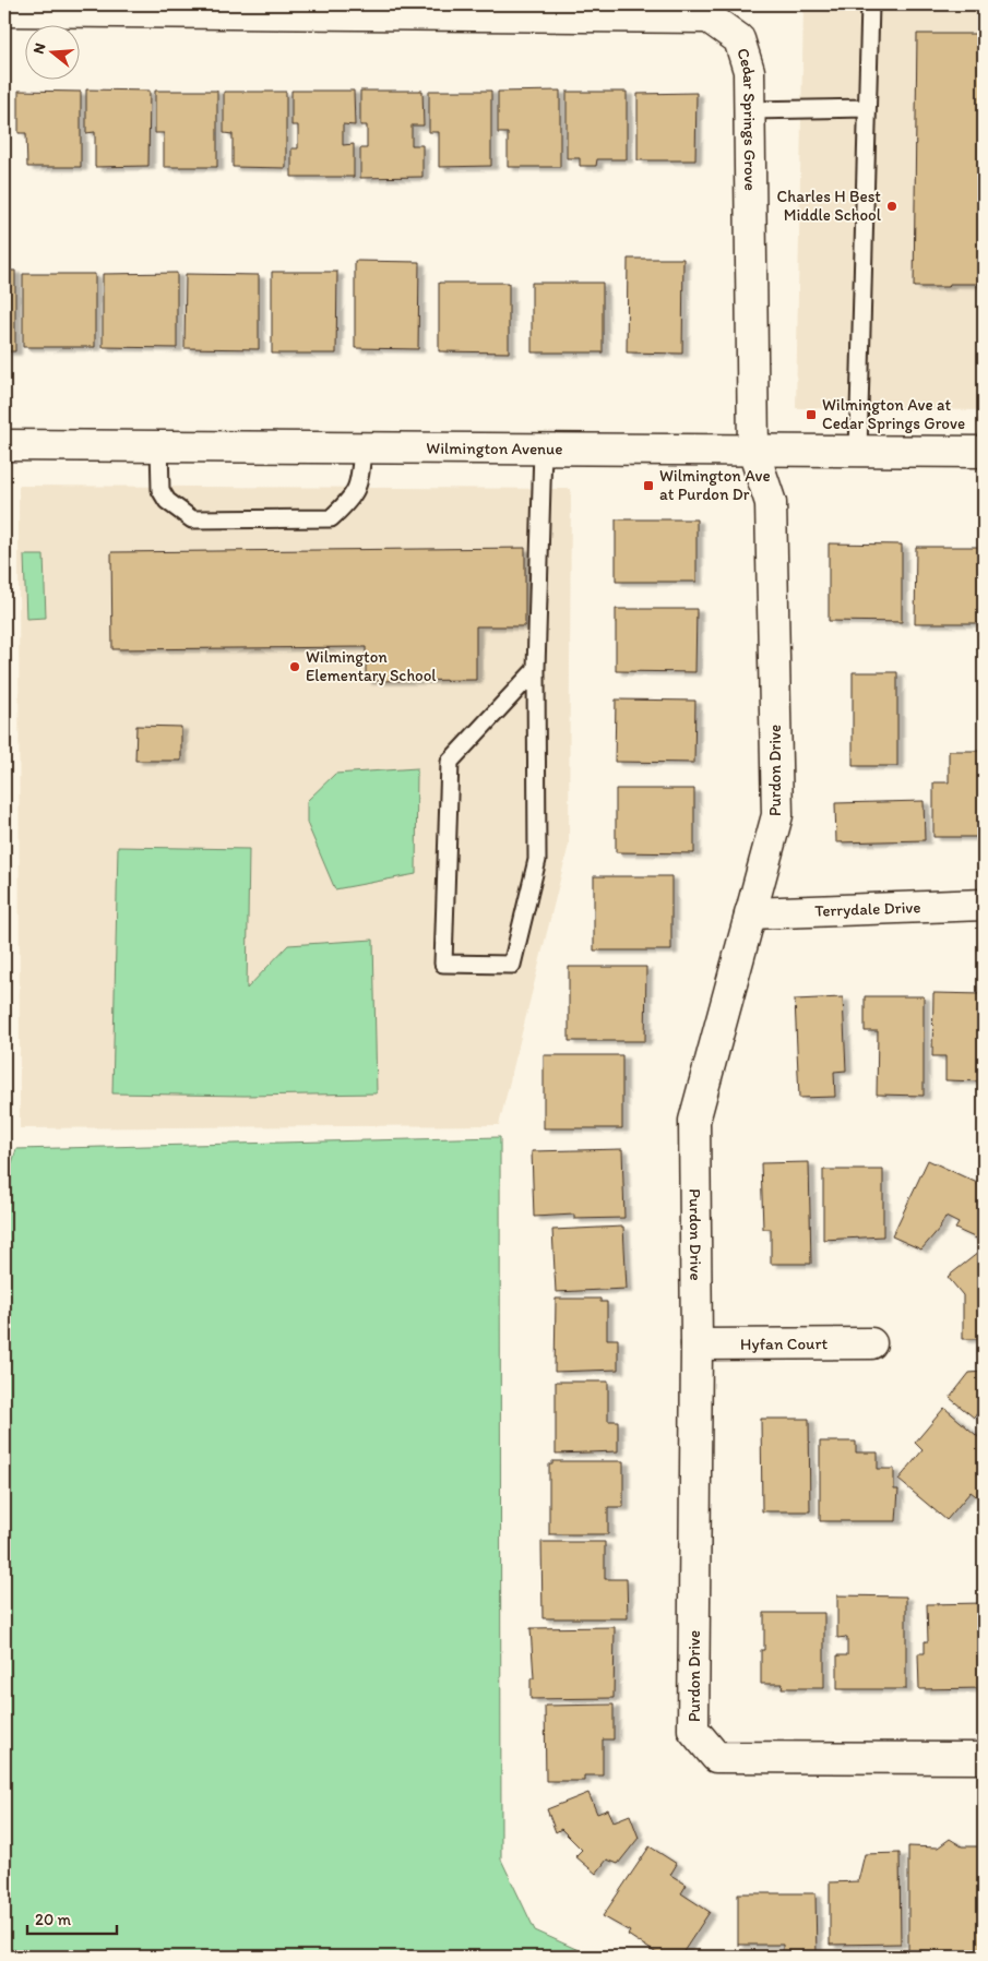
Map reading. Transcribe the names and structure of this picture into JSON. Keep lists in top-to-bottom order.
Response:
{
  "streets": {
    "street": [
      "Cedar Springs Grove",
      "Wilmington Avenue",
      "Purdon Drive",
      "Terrydale Drive",
      "Hyfan Court"
    ]
  },
  "crossings": [
    ["Cedar Springs Grove", "Wilmington Avenue"],
    ["Cedar Springs Grove", "Purdon Drive"],
    ["Wilmington Avenue", "Purdon Drive"],
    ["Purdon Drive", "Terrydale Drive"],
    ["Purdon Drive", "Hyfan Court"]
  ],
  "places": {
    "other": ["Charles H Best Middle School", "Wilmington Elementary School"],
    "transit": ["Wilmington Ave at Cedar Springs Grove", "Wilmington Ave at Purdon Dr"]
  },
  "scale_bar": "20 m",
  "north": "left"
}
